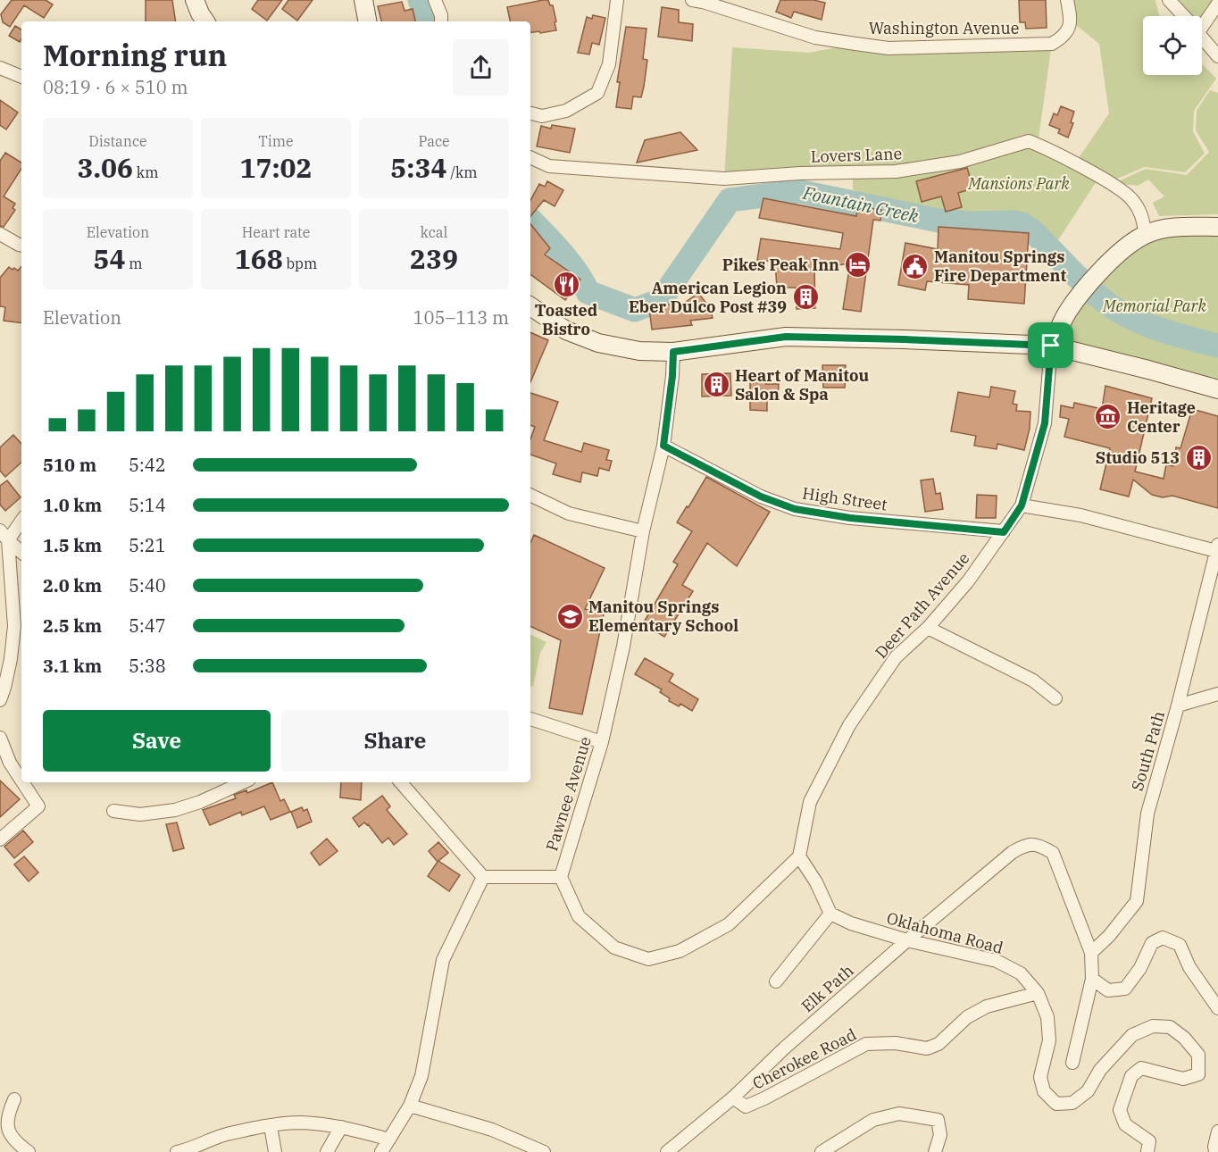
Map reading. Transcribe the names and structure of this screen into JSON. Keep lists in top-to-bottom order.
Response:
{
  "streets": {
    "street": [
      "Washington Avenue",
      "Lovers Lane",
      "High Street",
      "Deer Path Avenue",
      "South Path",
      "Pawnee Avenue",
      "Oklahoma Road",
      "Elk Path",
      "Cherokee Road"
    ]
  },
  "crossings": [
    ["High Street", "Deer Path Avenue"],
    ["High Street", "Pawnee Avenue"],
    ["South Path", "Elk Path"],
    ["Oklahoma Road", "Elk Path"],
    ["Oklahoma Road", "Cherokee Road"],
    ["Elk Path", "Cherokee Road"]
  ],
  "water": ["Fountain Creek"],
  "parks": ["Mansions Park", "Memorial Park"],
  "places": {
    "hotel": ["Pikes Peak Inn"],
    "public building": ["Manitou Springs Fire Department"],
    "restaurant": ["Toasted Bistro"],
    "building": ["American Legion Eber Dulco Post #39", "Heart of Manitou Salon & Spa", "Studio 513"],
    "museum": ["Heritage Center"],
    "school or university": ["Manitou Springs Elementary School"]
  },
  "page": {
    "heading": ["Morning run", "08:19 · 6 × 510 m"],
    "stats": [
      ["Distance", "3.06 km"],
      ["Time", "17:02"],
      ["Pace", "5:34 /km"],
      ["Elevation", "54 m"],
      ["Heart rate", "168 bpm"],
      ["kcal", "239"]
    ],
    "chart": ["Elevation", "105–113 m"],
    "list": [
      {
        "name": "510 m",
        "note": "5:42"
      },
      {
        "name": "1.0 km",
        "note": "5:14"
      },
      {
        "name": "1.5 km",
        "note": "5:21"
      },
      {
        "name": "2.0 km",
        "note": "5:40"
      },
      {
        "name": "2.5 km",
        "note": "5:47"
      },
      {
        "name": "3.1 km",
        "note": "5:38"
      }
    ],
    "buttons": ["Save", "Share"]
  }
}
